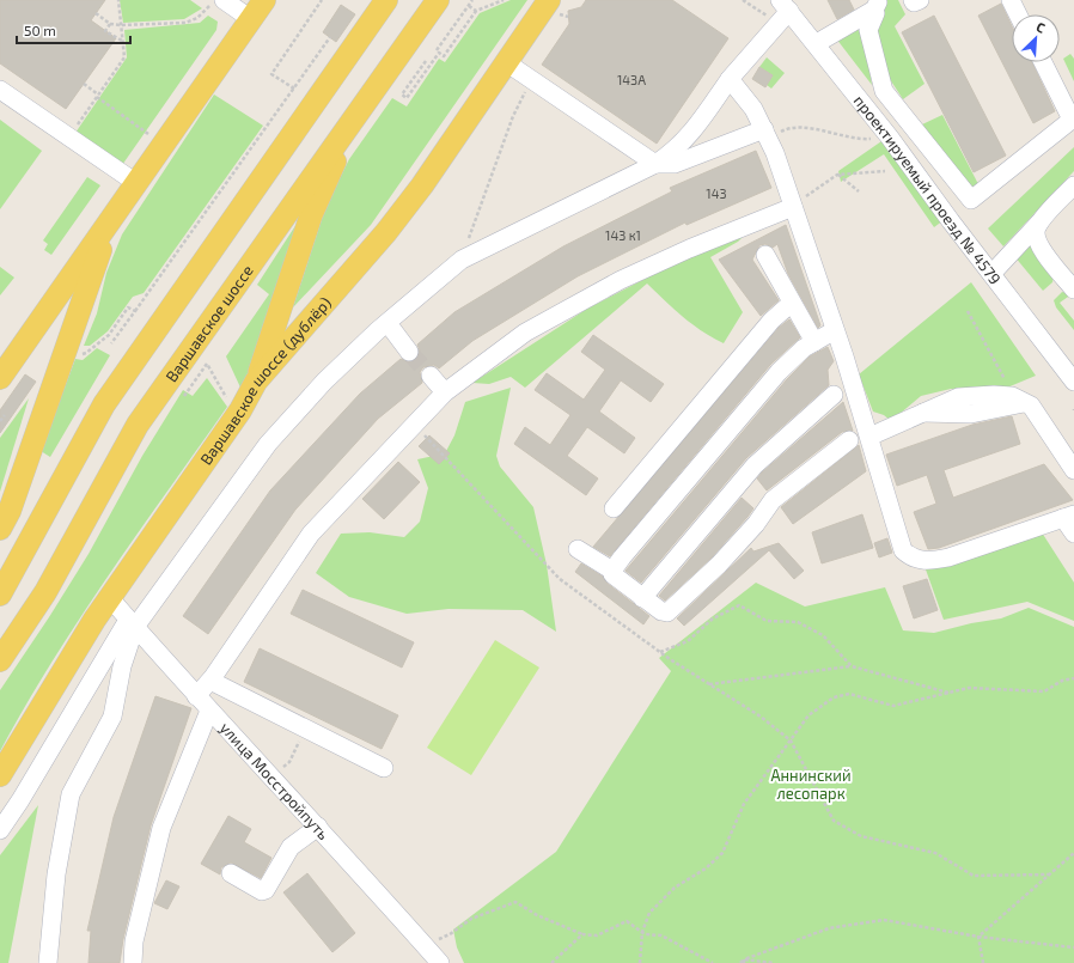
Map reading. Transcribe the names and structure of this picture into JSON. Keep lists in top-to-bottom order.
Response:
{
  "streets": {
    "main road": ["Варшавское шоссе", "Варшавское шоссе (дублёр)"],
    "street": ["проектируемый проезд № 4579", "улица Мосстройпуть"]
  },
  "crossings": [
    ["Варшавское шоссе (дублёр)", "улица Мосстройпуть"]
  ],
  "parks": ["Аннинский лесопарк"],
  "house_numbers": ["143А", "143", "143 к1"],
  "scale_bar": "50 m",
  "north": "top right"
}
